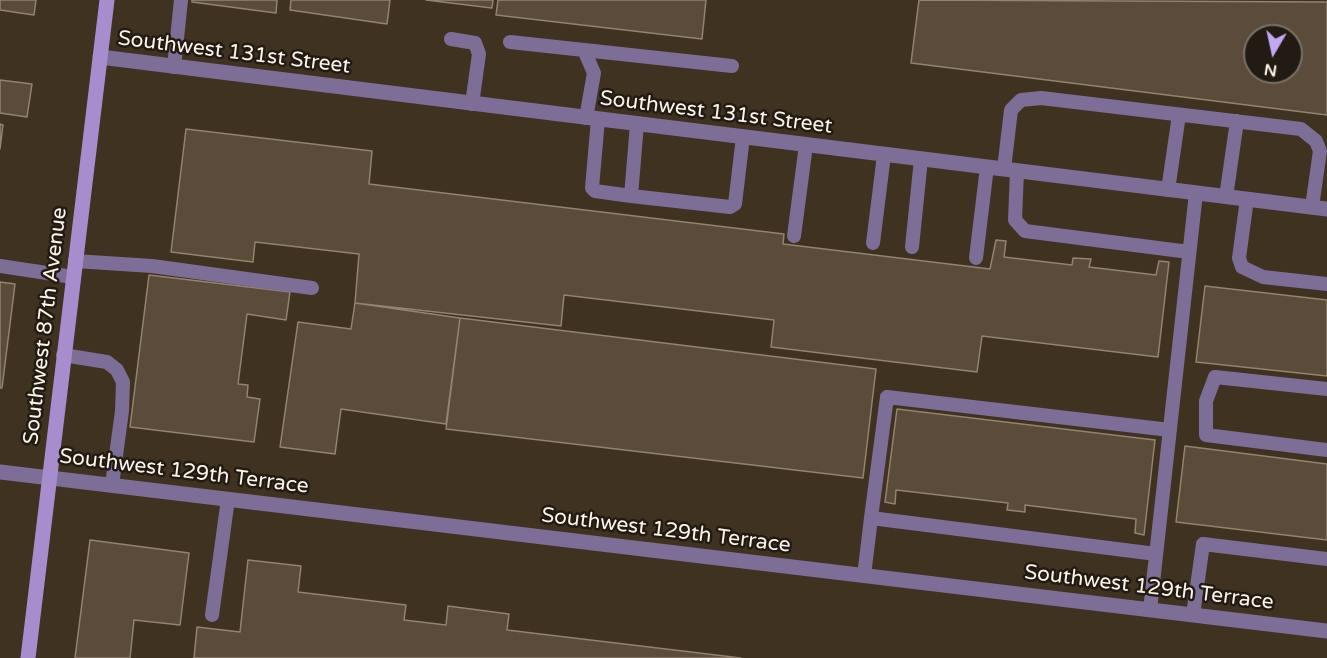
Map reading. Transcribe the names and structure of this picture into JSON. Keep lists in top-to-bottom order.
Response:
{
  "streets": {
    "main road": ["Southwest 87th Avenue"],
    "street": ["Southwest 131st Street", "Southwest 129th Terrace"]
  },
  "crossings": [
    ["Southwest 131st Street", "Southwest 87th Avenue"],
    ["Southwest 87th Avenue", "Southwest 129th Terrace"]
  ],
  "north": "bottom"
}
